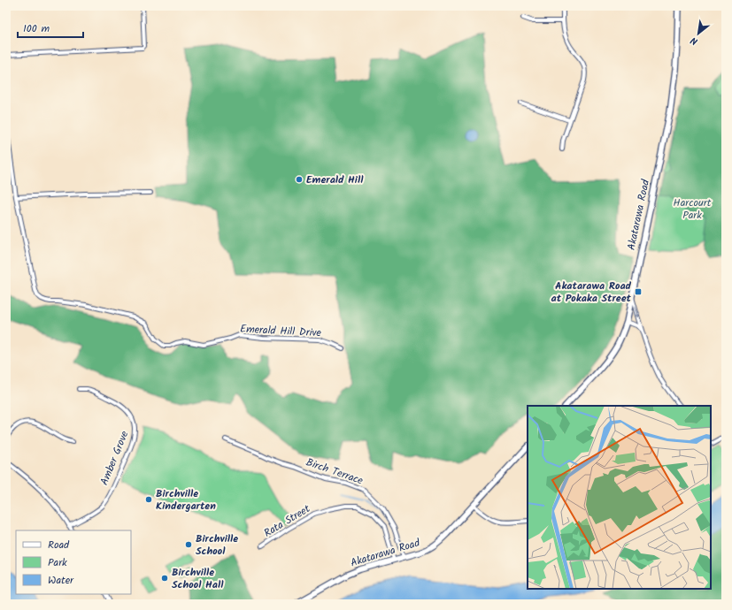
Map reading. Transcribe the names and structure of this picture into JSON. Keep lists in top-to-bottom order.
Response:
{
  "streets": {
    "street": [
      "Akatarawa Road",
      "Emerald Hill Drive",
      "Amber Grove",
      "Birch Terrace",
      "Rata Street"
    ]
  },
  "crossings": [
    ["Akatarawa Road", "Birch Terrace"],
    ["Akatarawa Road", "Rata Street"]
  ],
  "parks": ["Harcourt Park"],
  "places": {
    "other": [
      "Emerald Hill",
      "Birchville Kindergarten",
      "Birchville School",
      "Birchville School Hall"
    ],
    "transit": ["Akatarawa Road at Pokaka Street"]
  },
  "legend": ["Road", "Park", "Water"],
  "scale_bar": "100 m",
  "north": "bottom left"
}
